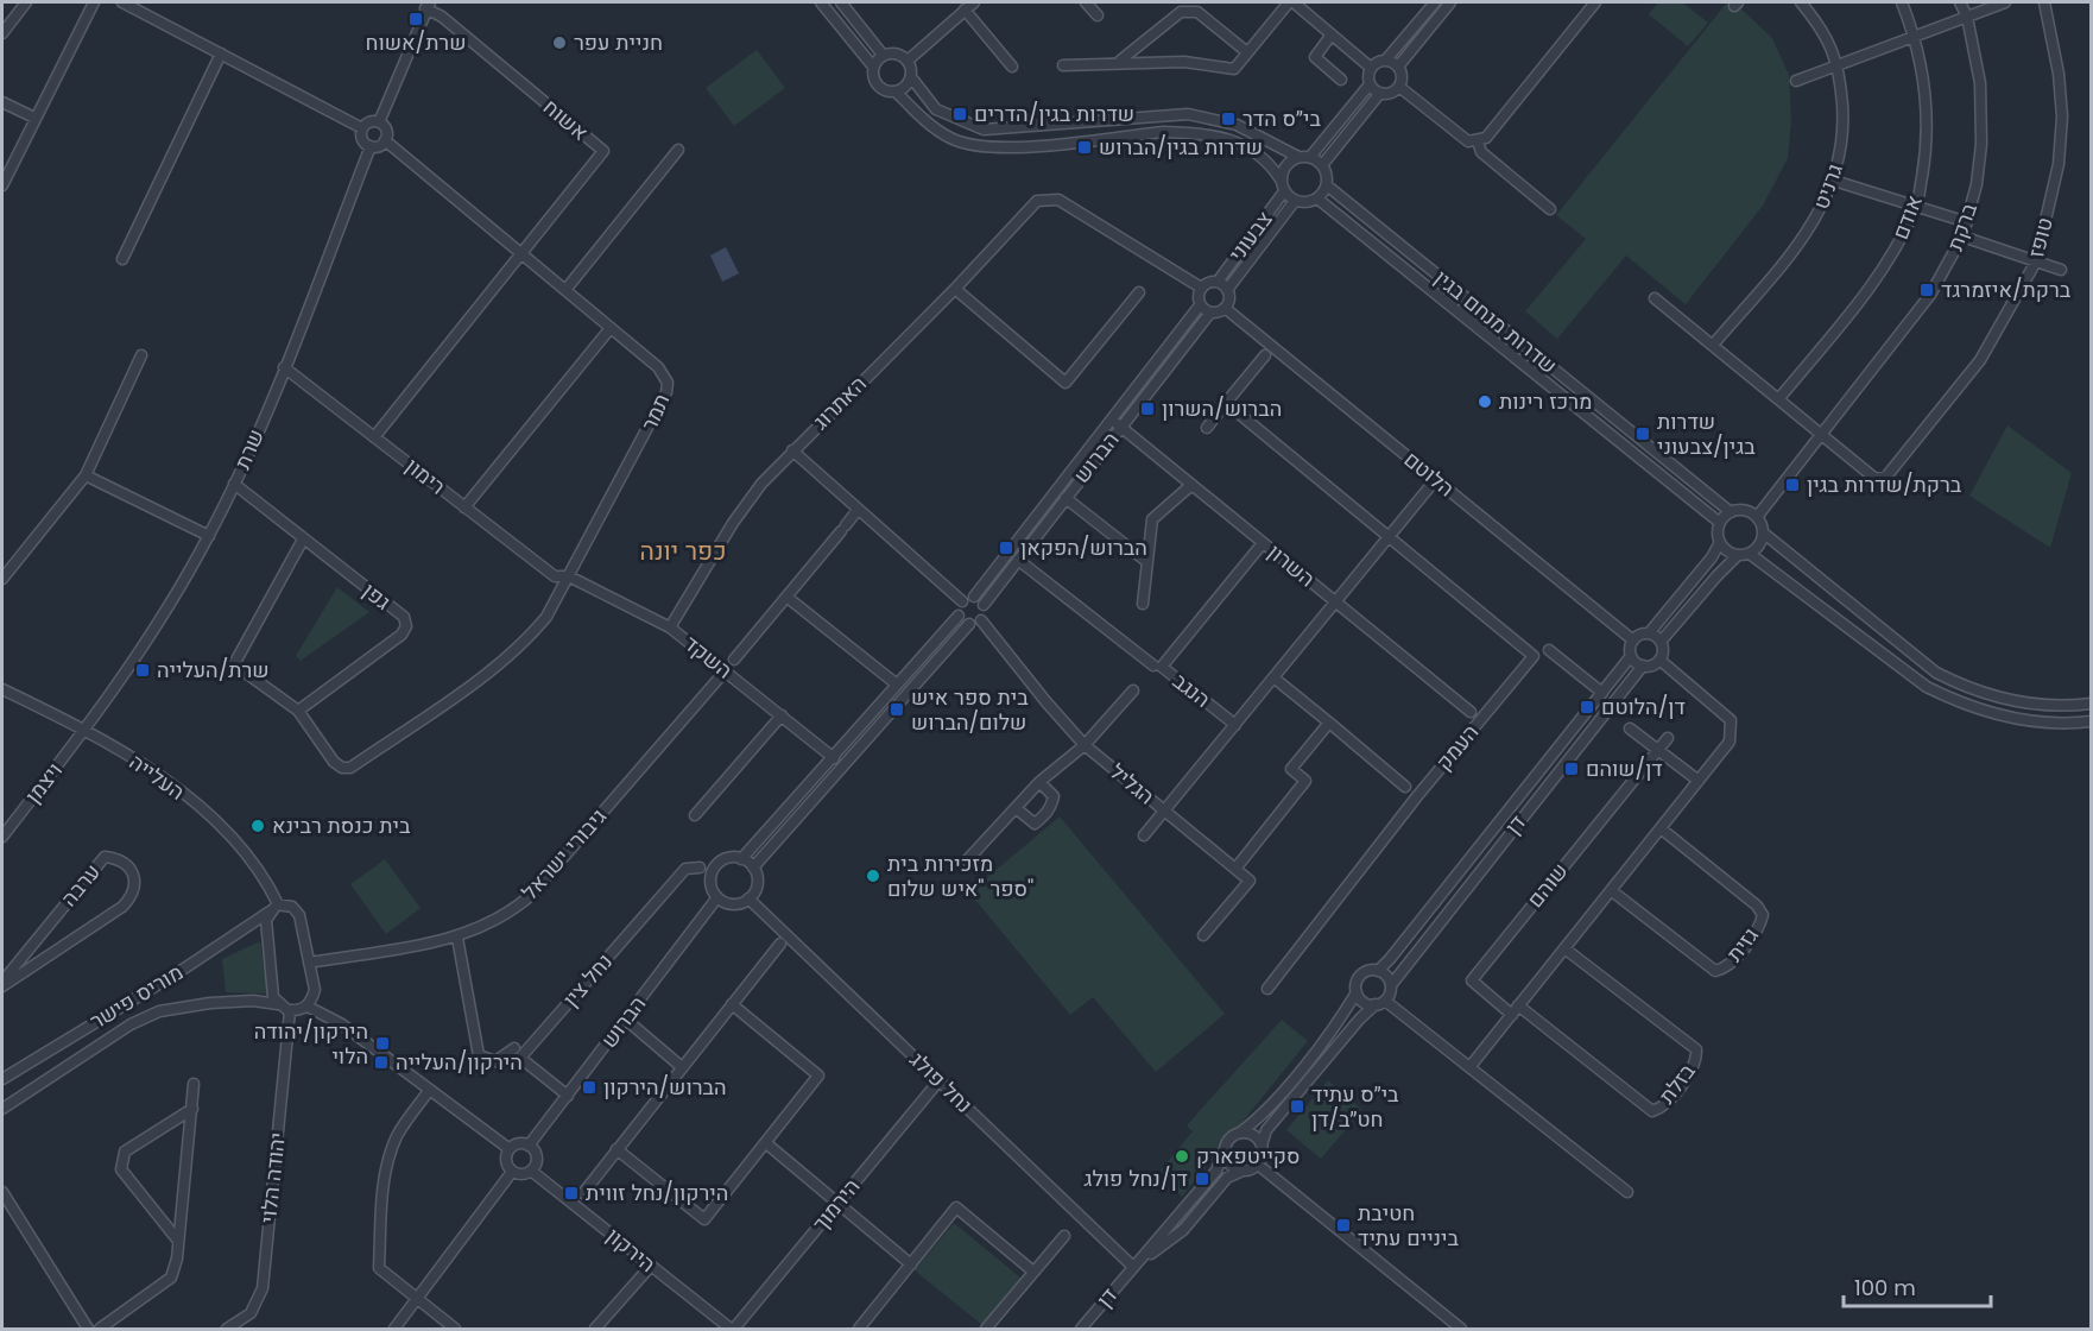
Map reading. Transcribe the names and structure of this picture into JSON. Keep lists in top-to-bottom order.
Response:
{
  "streets": {
    "street": [
      "אשוח",
      "גרניט",
      "אודם",
      "ברקת",
      "צבעוני",
      "טופז",
      "שדרות מנחם בגין",
      "האתרוג",
      "תמר",
      "שרת",
      "הברוש",
      "הלוטם",
      "רימון",
      "השרון",
      "גפן",
      "השקד",
      "הנגב",
      "העמק",
      "העלייה",
      "ויצמן",
      "הגליל",
      "דן",
      "גיבורי ישראל",
      "ערבה",
      "שוהם",
      "גזית",
      "נחל צין",
      "מוריס פישר",
      "נחל פולג",
      "בזלת",
      "יהודה הלוי",
      "הירמוך",
      "הירקון"
    ]
  },
  "crossings": [
    ["אשוח", "תמר"],
    ["ברקת", "טופז"],
    ["ברקת", "שדרות מנחם בגין"],
    ["צבעוני", "שדרות מנחם בגין"],
    ["צבעוני", "האתרוג"],
    ["צבעוני", "הברוש"],
    ["צבעוני", "הלוטם"],
    ["האתרוג", "הברוש"],
    ["האתרוג", "הלוטם"],
    ["האתרוג", "השקד"],
    ["תמר", "שרת"],
    ["תמר", "רימון"],
    ["תמר", "גפן"],
    ["תמר", "השקד"],
    ["שרת", "רימון"],
    ["שרת", "גפן"],
    ["שרת", "העלייה"],
    ["שרת", "ויצמן"],
    ["הברוש", "הלוטם"],
    ["הברוש", "השרון"],
    ["הברוש", "הגליל"],
    ["הברוש", "נחל צין"],
    ["הברוש", "נחל פולג"],
    ["הברוש", "הירקון"],
    ["הלוטם", "דן"],
    ["רימון", "השקד"],
    ["השרון", "הנגב"],
    ["השקד", "גיבורי ישראל"],
    ["העלייה", "ויצמן"],
    ["העלייה", "גיבורי ישראל"],
    ["העלייה", "מוריס פישר"],
    ["דן", "נחל פולג"],
    ["שוהם", "בזלת"],
    ["נחל פולג", "הירמוך"],
    ["הירמוך", "הירקון"]
  ],
  "districts": ["כפר יונה"],
  "places": {
    "transit": [
      "שרת/אשוח",
      "שדרות בגין/הדרים",
      "בי״ס הדר",
      "שדרות בגין/הברוש",
      "ברקת/איזמרגד",
      "הברוש/השרון",
      "שדרות בגין/צבעוני",
      "ברקת/שדרות בגין",
      "הברוש/הפקאן",
      "שרת/העלייה",
      "דן/הלוטם",
      "בית ספר איש שלום/הברוש",
      "דן/שוהם",
      "הירקון/יהודה הלוי",
      "הירקון/העלייה",
      "הברוש/הירקון",
      "בי״ס עתיד חט״ב/דן",
      "דן/נחל פולג",
      "הירקון/נחל זווית",
      "חטיבת ביניים עתיד"
    ],
    "other": [
      "חניית עפר",
      "מרכז רינות",
      "בית כנסת רבינא",
      "מזכירות בית ספר \"איש שלום\"",
      "סקייטפארק"
    ]
  },
  "scale_bar": "100 m"
}
